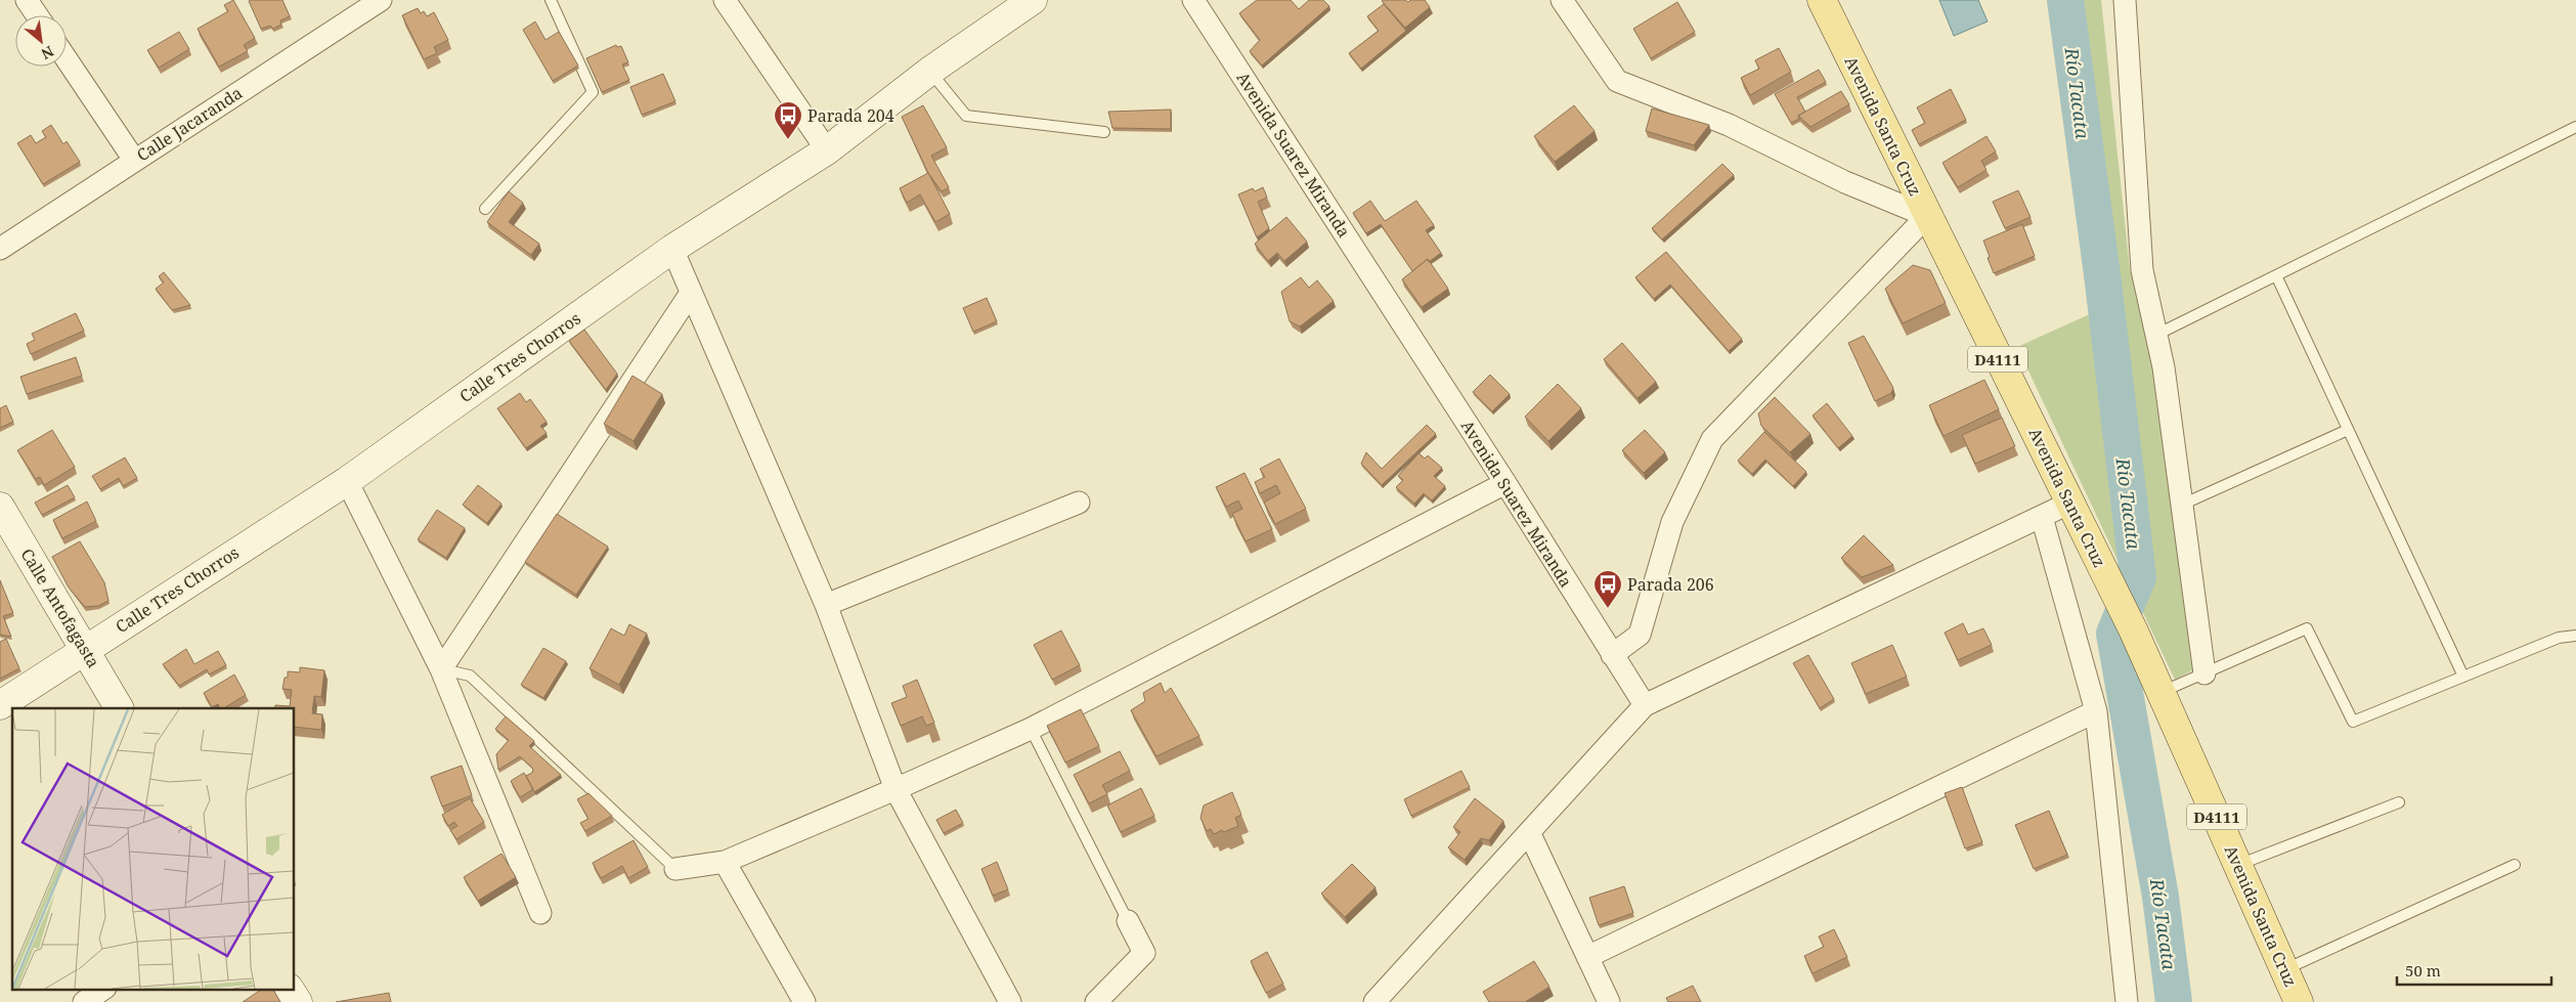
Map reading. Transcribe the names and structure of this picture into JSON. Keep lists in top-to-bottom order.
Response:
{
  "streets": {
    "main road": [
      "Avenida Santa Cruz",
      "Calle Tres Chorros",
      "D4111",
      "Calle Antofagasta"
    ],
    "street": ["Calle Jacaranda", "Avenida Suarez Miranda"]
  },
  "crossings": [
    ["Calle Tres Chorros", "Calle Antofagasta"]
  ],
  "water": ["Río Tacata"],
  "places": {
    "bus stop": ["Parada 204", "Parada 206"]
  },
  "scale_bar": "50 m",
  "north": "bottom right"
}
